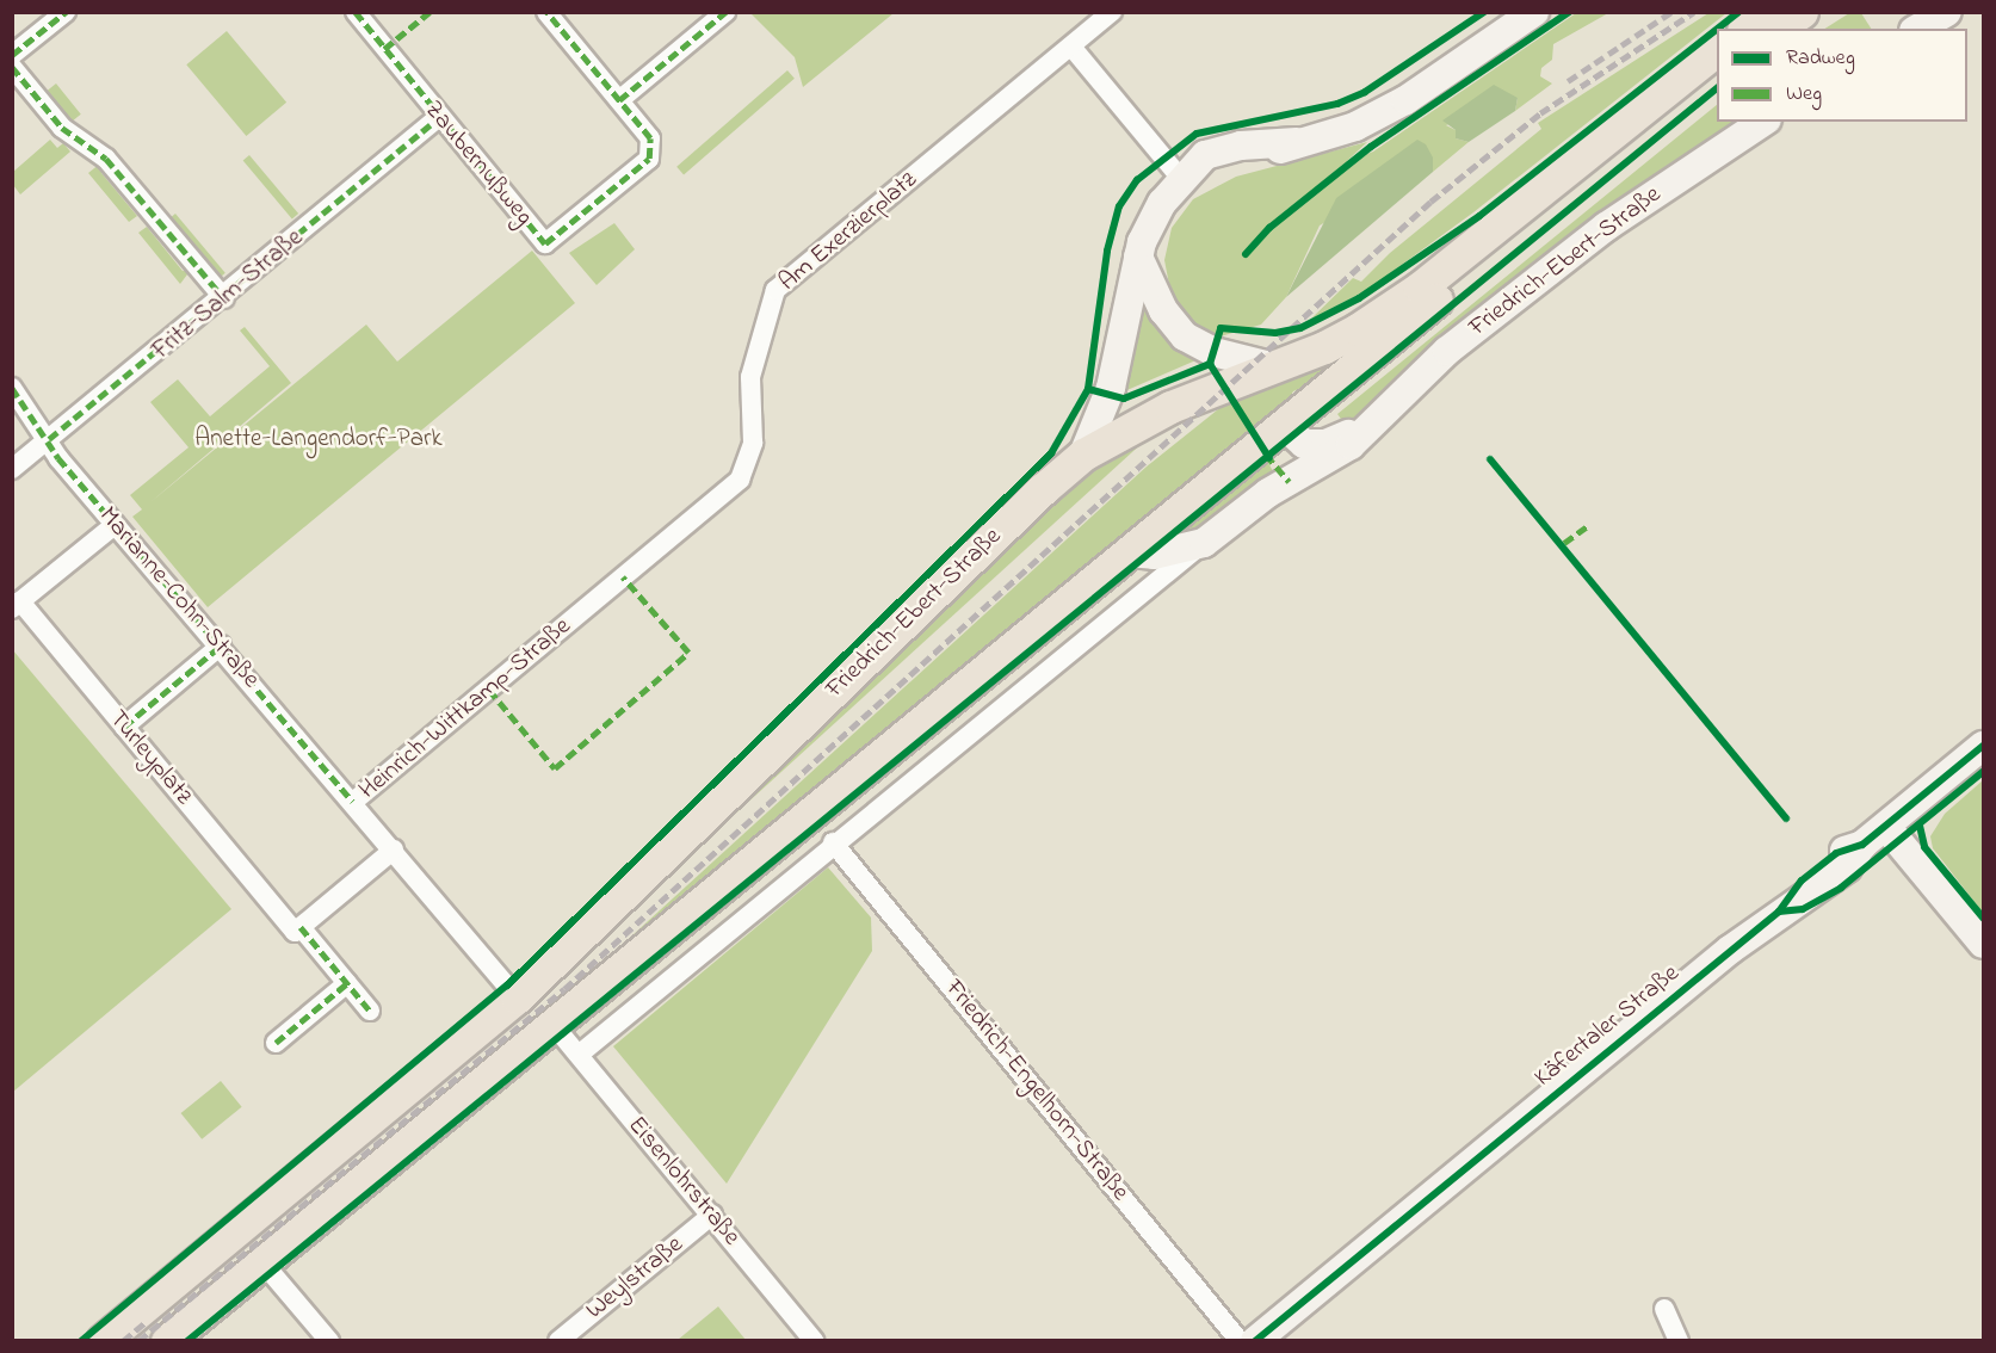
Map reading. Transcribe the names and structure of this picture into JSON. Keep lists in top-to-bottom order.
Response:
{
  "streets": {
    "main road": ["Friedrich-Ebert-Straße"],
    "street": [
      "Zaubernußweg",
      "Am Exerzierplatz",
      "Fritz-Salm-Straße",
      "Marianne-Cohn-Straße",
      "Heinrich-Wittkamp-Straße",
      "Turleyplatz",
      "Käfertaler Straße",
      "Friedrich-Engelhorn-Straße",
      "Eisenlohrstraße",
      "Weylstraße"
    ]
  },
  "crossings": [
    ["Zaubernußweg", "Fritz-Salm-Straße"],
    ["Am Exerzierplatz", "Heinrich-Wittkamp-Straße"],
    ["Friedrich-Ebert-Straße", "Heinrich-Wittkamp-Straße"],
    ["Friedrich-Ebert-Straße", "Friedrich-Engelhorn-Straße"],
    ["Friedrich-Ebert-Straße", "Eisenlohrstraße"],
    ["Fritz-Salm-Straße", "Marianne-Cohn-Straße"],
    ["Marianne-Cohn-Straße", "Heinrich-Wittkamp-Straße"],
    ["Marianne-Cohn-Straße", "Turleyplatz"],
    ["Eisenlohrstraße", "Weylstraße"]
  ],
  "parks": ["Anette-Langendorf-Park"],
  "legend": ["Radweg", "Weg"]
}
